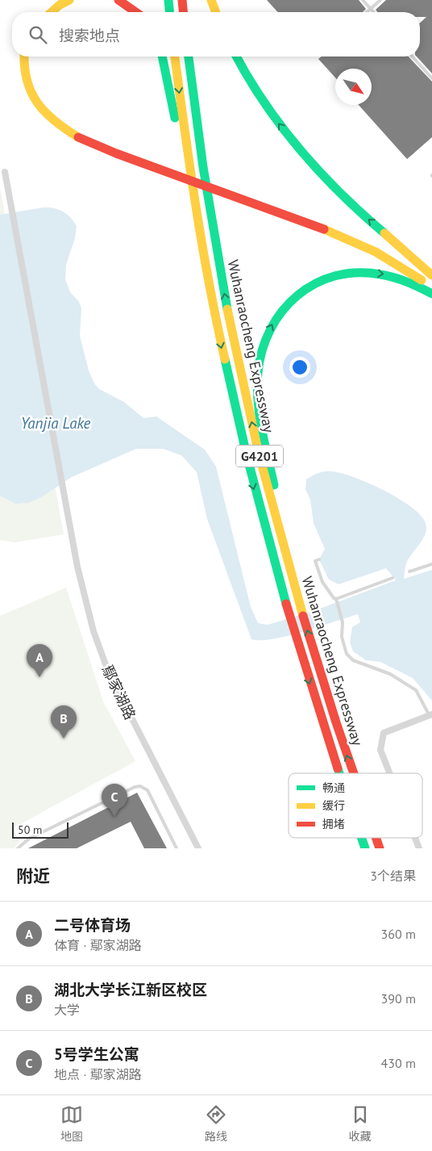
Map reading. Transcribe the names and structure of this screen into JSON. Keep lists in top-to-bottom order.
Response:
{
  "streets": {
    "highway": ["Wuhanraocheng Expressway", "G4201"],
    "street": ["鄢家湖路"]
  },
  "water": ["Yanjia Lake"],
  "legend": ["畅通", "缓行", "拥堵"],
  "scale_bar": "50 m",
  "north": "bottom right",
  "page": {
    "search": "搜索地点",
    "pins": ["A", "B", "C"],
    "scale": "50 m",
    "heading": ["附近", "3个结果"],
    "list": [
      {
        "mark": "A",
        "name": "二号体育场",
        "note": "体育 · 鄢家湖路",
        "value": "360 m"
      },
      {
        "mark": "B",
        "name": "湖北大学长江新区校区",
        "note": "大学",
        "value": "390 m"
      },
      {
        "mark": "C",
        "name": "5号学生公寓",
        "note": "地点 · 鄢家湖路",
        "value": "430 m"
      }
    ],
    "nav": ["地图", "路线", "收藏"]
  }
}
